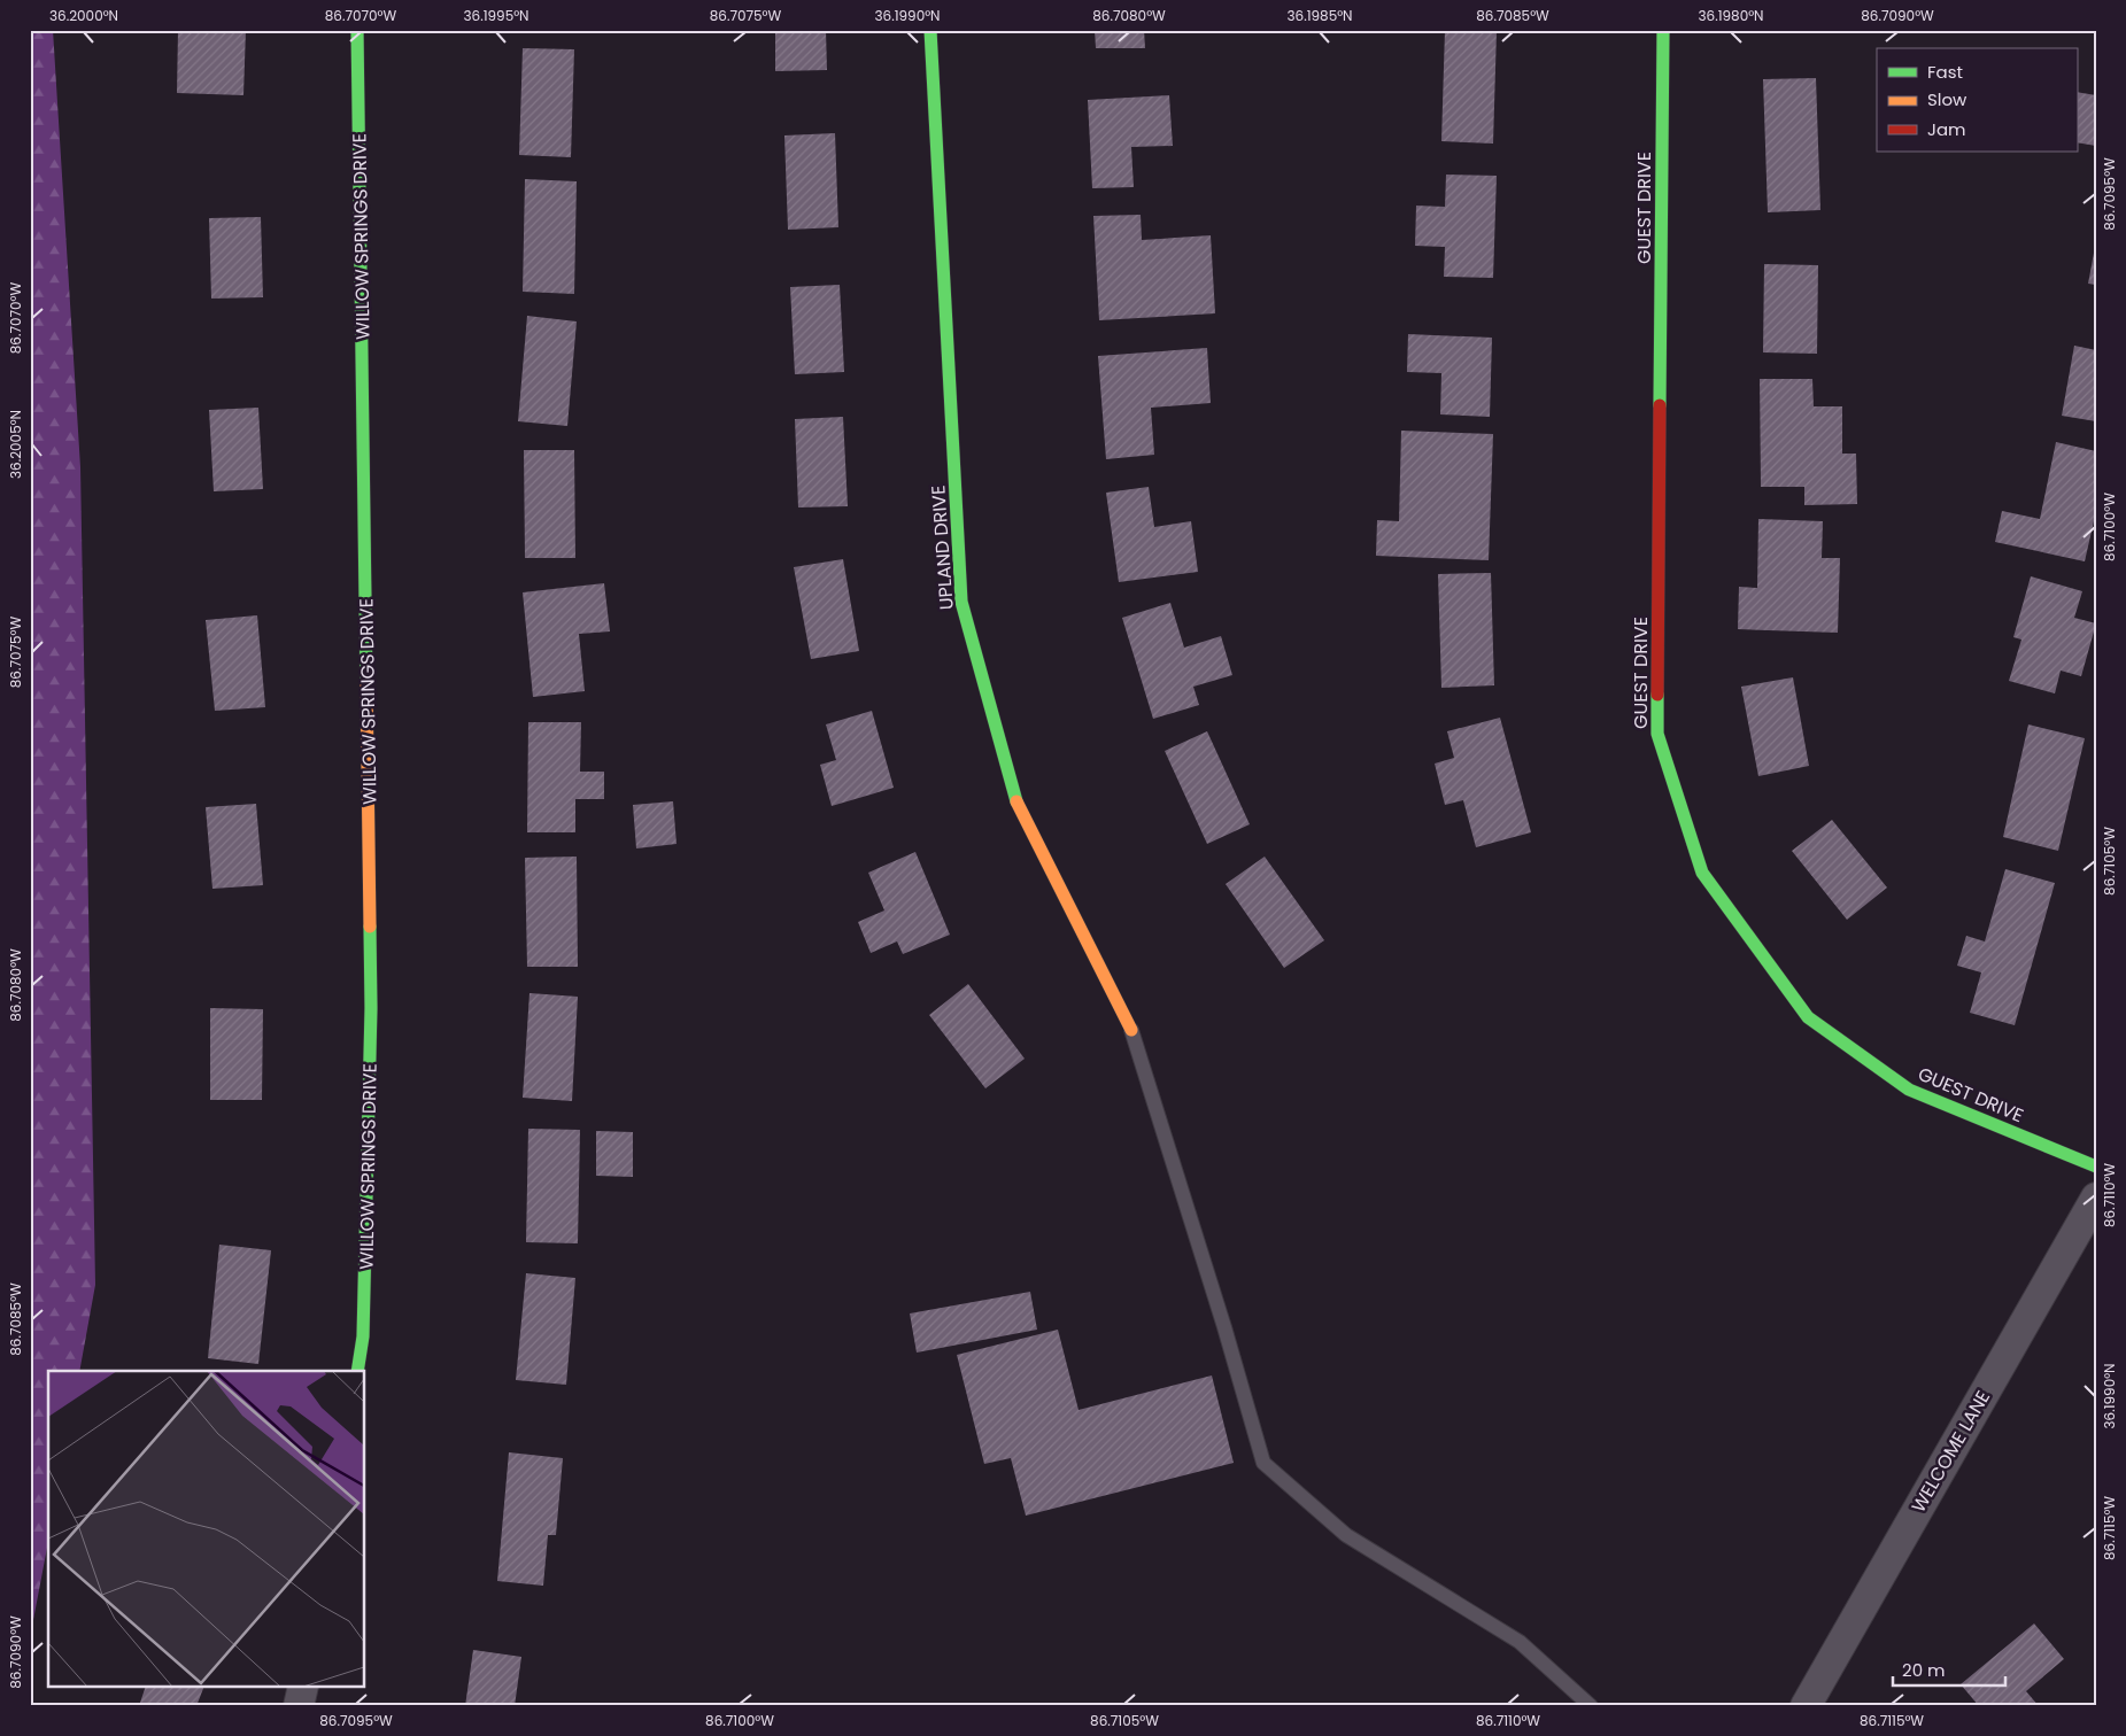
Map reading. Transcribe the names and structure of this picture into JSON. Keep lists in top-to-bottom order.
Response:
{
  "streets": {
    "street": [
      "GUEST DRIVE",
      "WILLOW SPRINGS DRIVE",
      "UPLAND DRIVE",
      "WELCOME LANE"
    ]
  },
  "legend": ["Fast", "Slow", "Jam"],
  "scale_bar": "20 m",
  "coordinates": [
    "36.2000°N",
    "86.7070°W",
    "36.1995°N",
    "86.7075°W",
    "36.1990°N",
    "86.7080°W",
    "36.1985°N",
    "86.7085°W",
    "36.1980°N",
    "86.7090°W",
    "86.7095°W",
    "36.2005°N",
    "86.7100°W",
    "86.7105°W",
    "86.7110°W",
    "86.7115°W"
  ]
}
